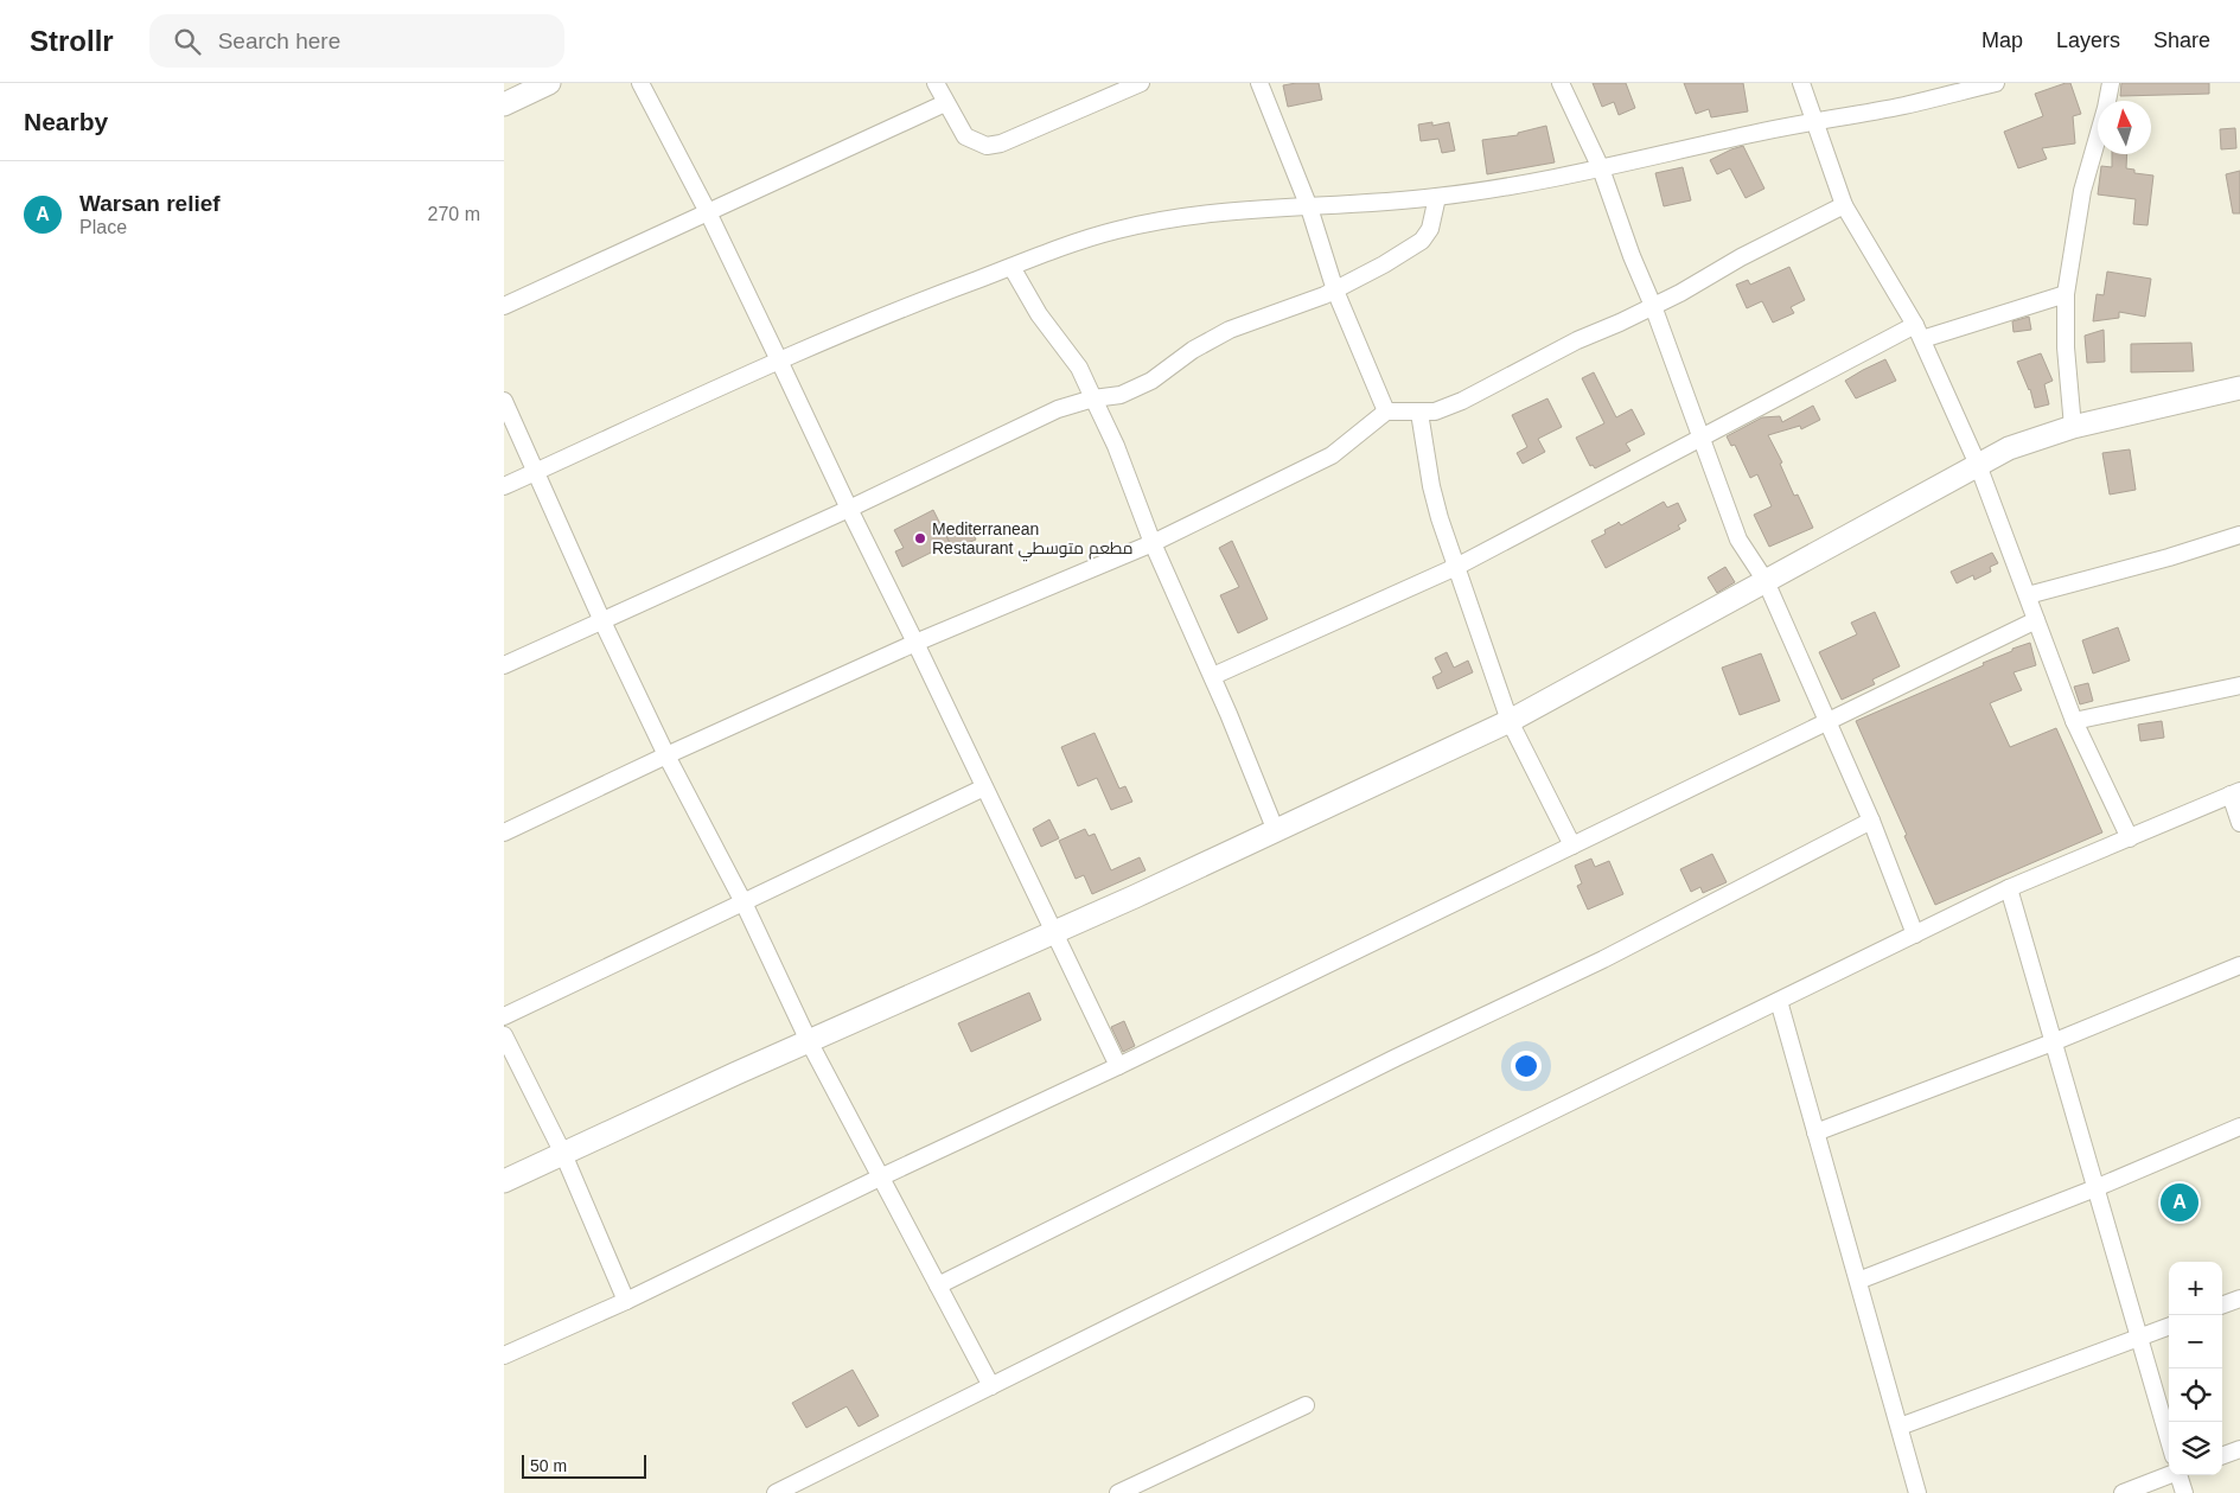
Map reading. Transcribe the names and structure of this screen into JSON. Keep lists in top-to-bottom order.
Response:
{
  "places": ["Mediterranean Restaurant مطعم متوسطي"],
  "scale_bar": "50 m",
  "north": "top",
  "page": {
    "header": "Strollr",
    "search": "Search here",
    "nav": ["Map", "Layers", "Share"],
    "heading": "Nearby",
    "list": [
      {
        "mark": "A",
        "name": "Warsan relief",
        "note": "Place",
        "value": "270 m"
      }
    ],
    "pins": "A",
    "map_buttons": ["+", "−"],
    "scale": "50 m"
  }
}
